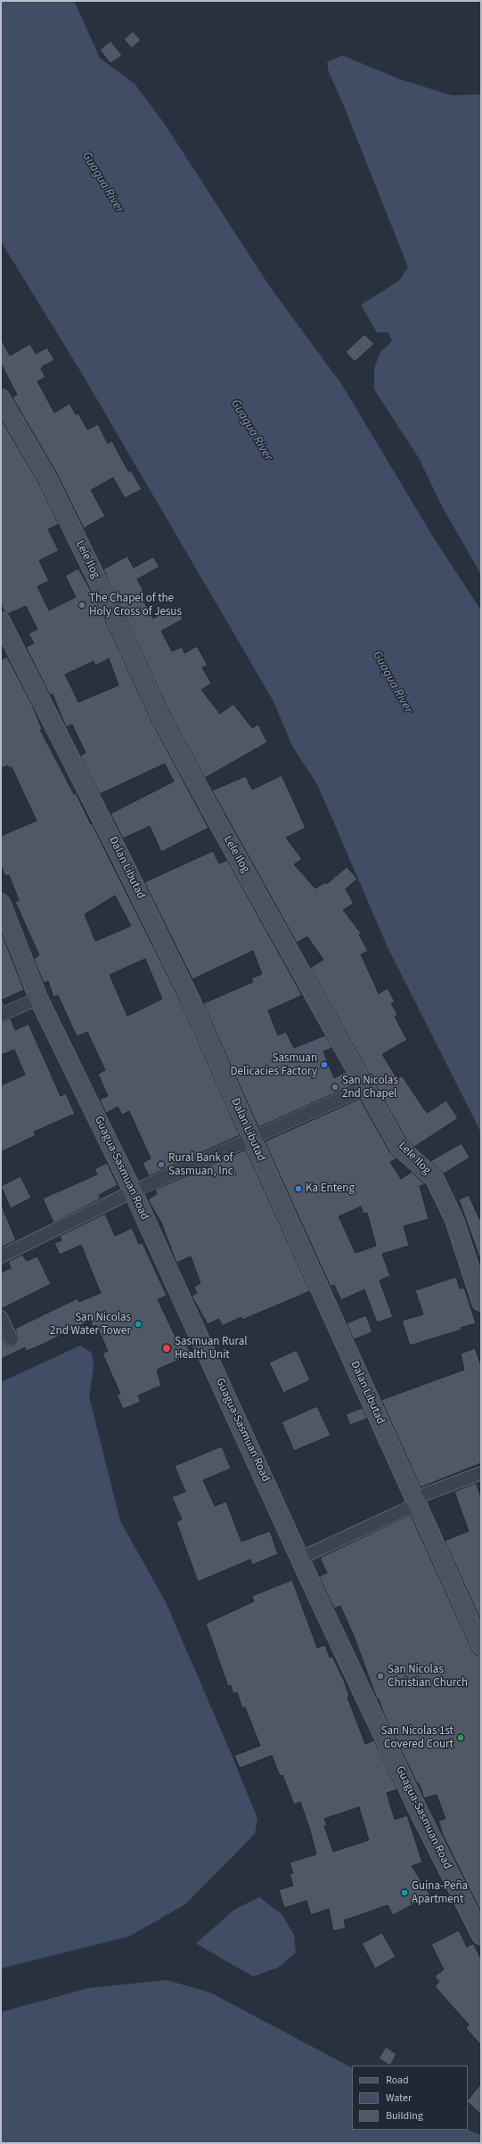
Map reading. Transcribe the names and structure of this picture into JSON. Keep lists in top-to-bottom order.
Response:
{
  "streets": {
    "street": ["Lele Ilog", "Dalan Libutad", "Guagua-Sasmuan Road"]
  },
  "water": ["Guagua River"],
  "places": [
    "The Chapel of the Holy Cross of Jesus",
    "Sasmuan Delicacies Factory",
    "San Nicolas 2nd Chapel",
    "Rural Bank of Sasmuan, Inc.",
    "Ka Enteng",
    "San Nicolas 2nd Water Tower",
    "Sasmuan Rural Health Unit",
    "San Nicolas Christian Church",
    "San Nicolas 1st Covered Court",
    "Guina-Peña Apartment"
  ],
  "legend": ["Road", "Water", "Building"]
}
